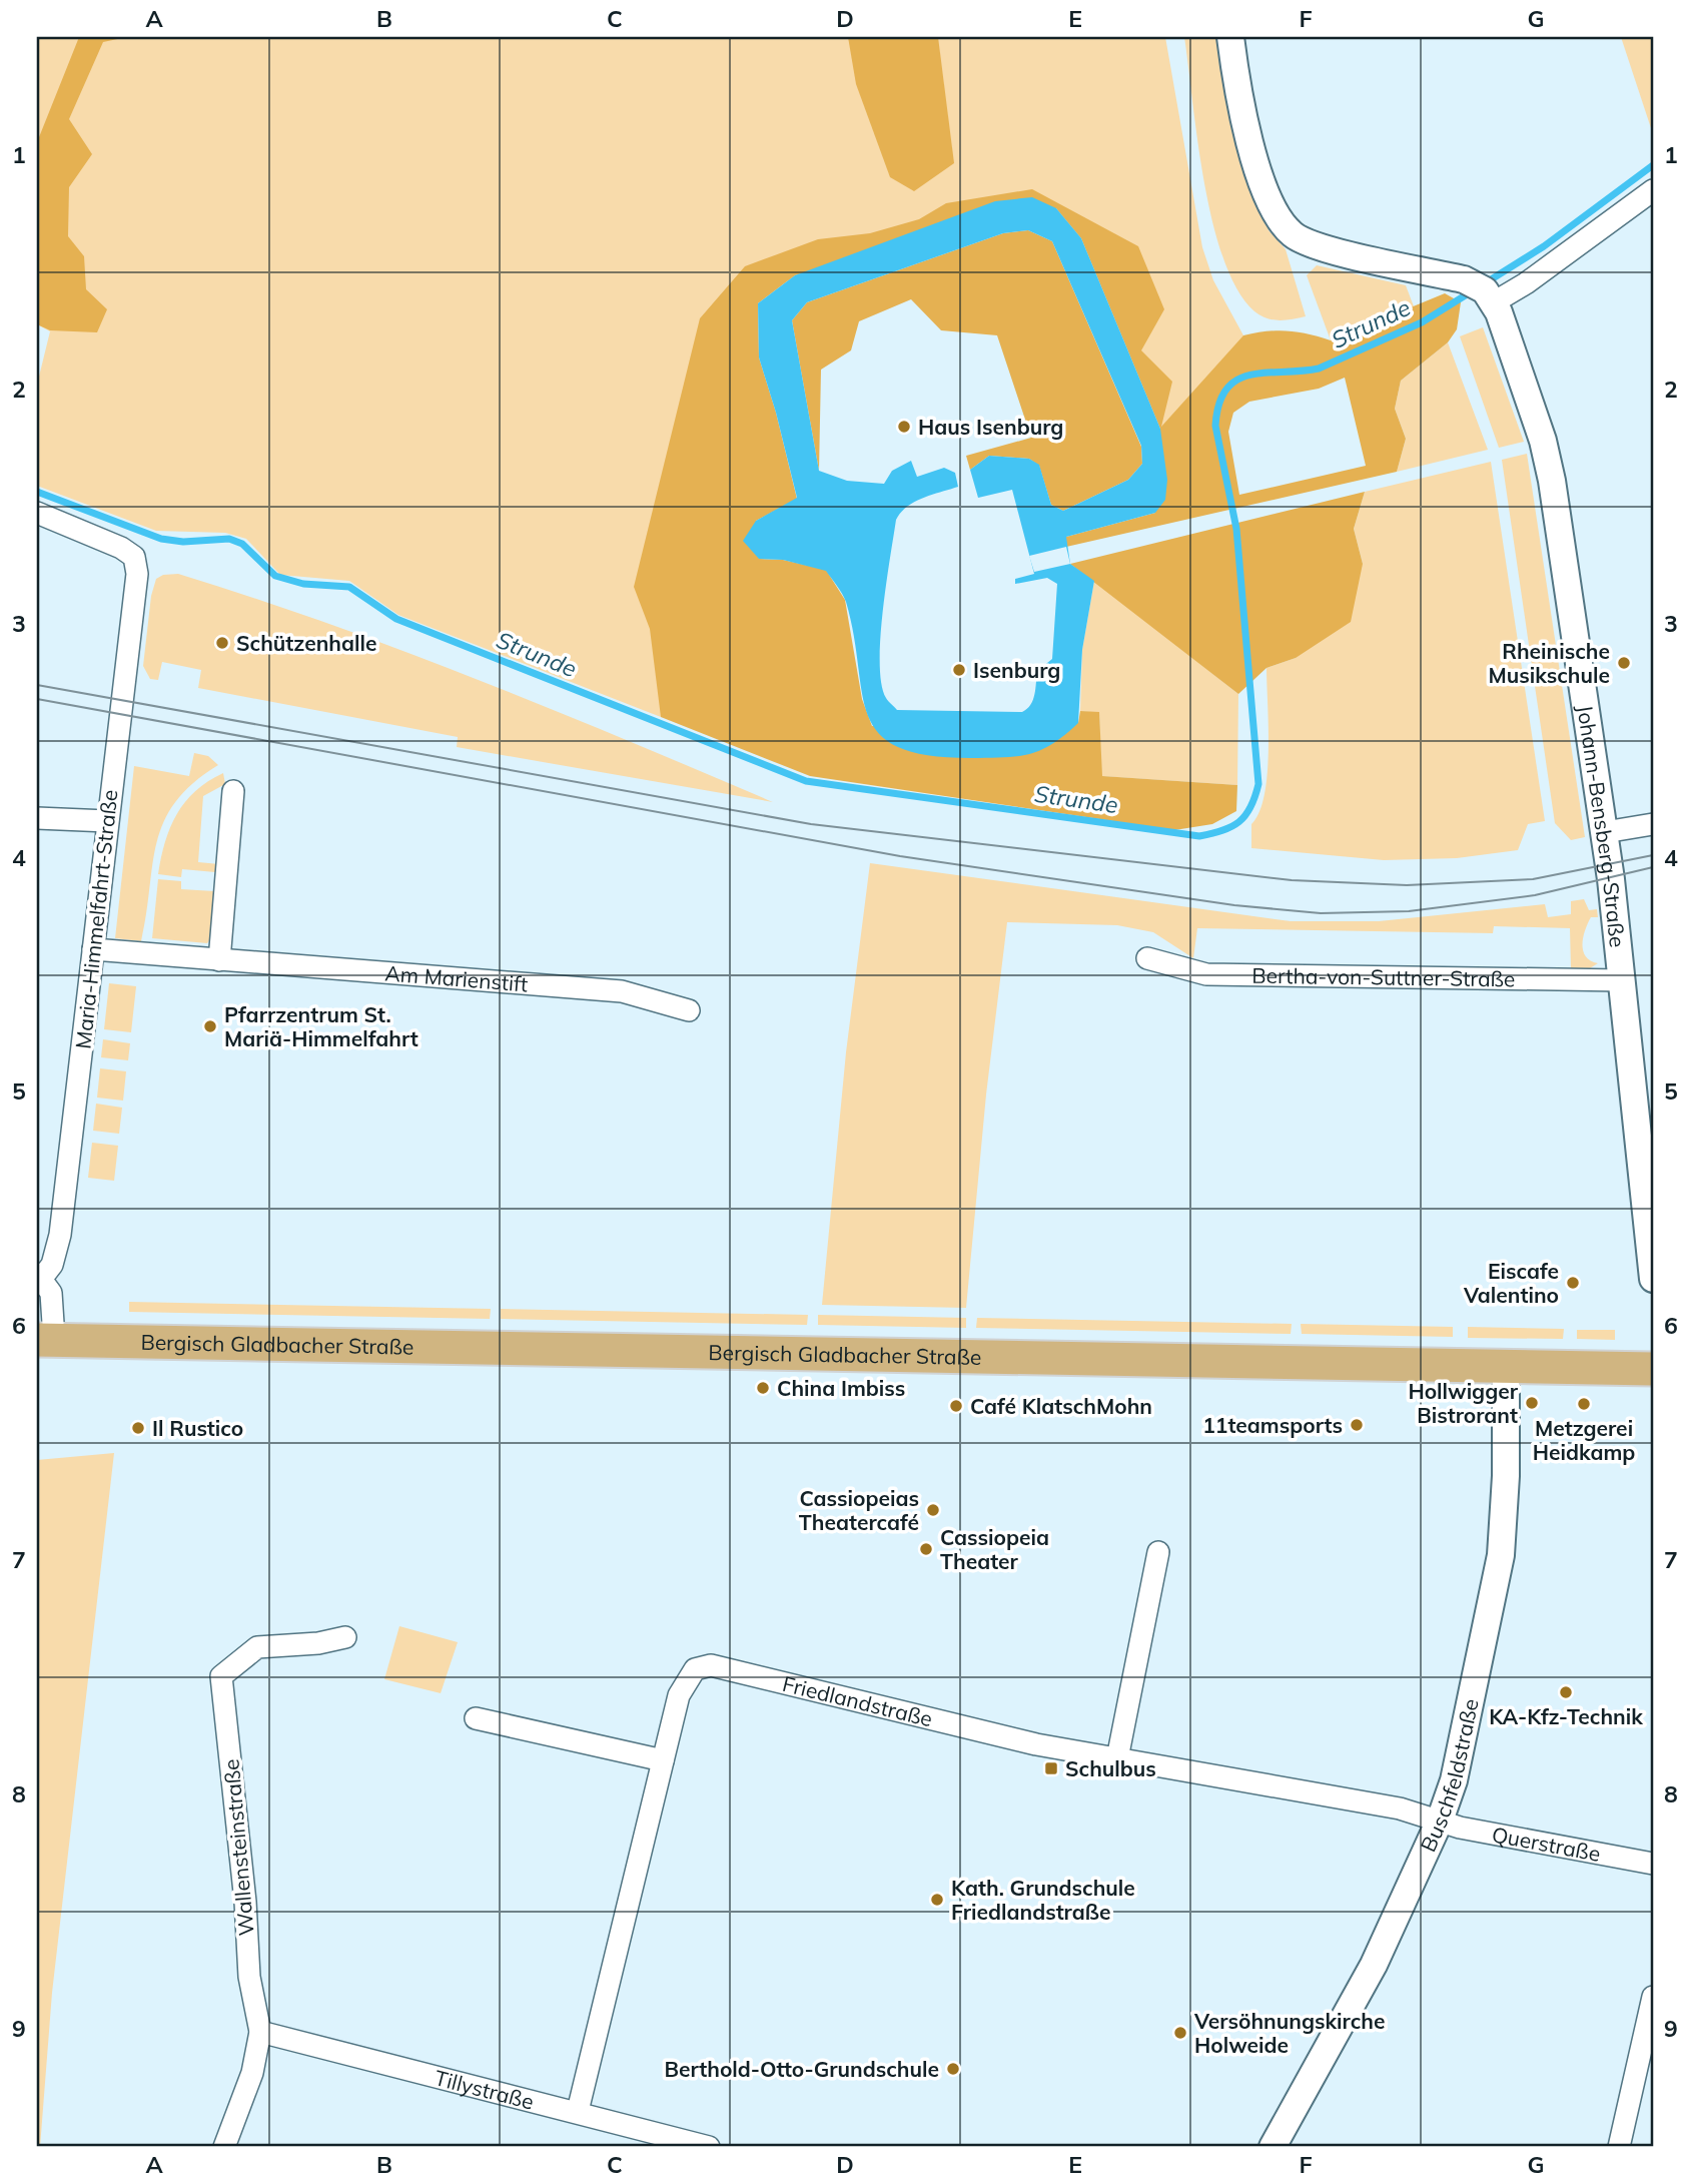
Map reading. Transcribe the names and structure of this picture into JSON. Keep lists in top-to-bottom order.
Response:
{
  "streets": {
    "main road": ["Bergisch Gladbacher Straße"],
    "street": [
      "Johann-Bensberg-Straße",
      "Maria-Himmelfahrt-Straße",
      "Am Marienstift",
      "Bertha-von-Suttner-Straße",
      "Friedlandstraße",
      "Buschfeldstraße",
      "Querstraße",
      "Wallensteinstraße",
      "Tillystraße"
    ]
  },
  "crossings": [
    ["Johann-Bensberg-Straße", "Bertha-von-Suttner-Straße"],
    ["Maria-Himmelfahrt-Straße", "Am Marienstift"],
    ["Bergisch Gladbacher Straße", "Buschfeldstraße"],
    ["Friedlandstraße", "Buschfeldstraße"],
    ["Friedlandstraße", "Querstraße"],
    ["Friedlandstraße", "Tillystraße"],
    ["Buschfeldstraße", "Querstraße"],
    ["Wallensteinstraße", "Tillystraße"]
  ],
  "water": ["Strunde"],
  "places": {
    "other": [
      "Haus Isenburg",
      "Schützenhalle",
      "Rheinische Musikschule",
      "Isenburg",
      "Pfarrzentrum St. Mariä-Himmelfahrt",
      "Eiscafe Valentino",
      "China Imbiss",
      "Hollwigger Bistrorant",
      "Metzgerei Heidkamp",
      "Café KlatschMohn",
      "11teamsports",
      "Il Rustico",
      "Cassiopeias Theatercafé",
      "Cassiopeia Theater",
      "KA-Kfz-Technik",
      "Kath. Grundschule Friedlandstraße",
      "Versöhnungskirche Holweide",
      "Berthold-Otto-Grundschule"
    ],
    "transit": ["Schulbus"]
  },
  "grid": {
    "columns": [
      "A",
      "B",
      "C",
      "D",
      "E",
      "F",
      "G"
    ],
    "rows": [
      "1",
      "2",
      "3",
      "4",
      "5",
      "6",
      "7",
      "8",
      "9"
    ]
  }
}
